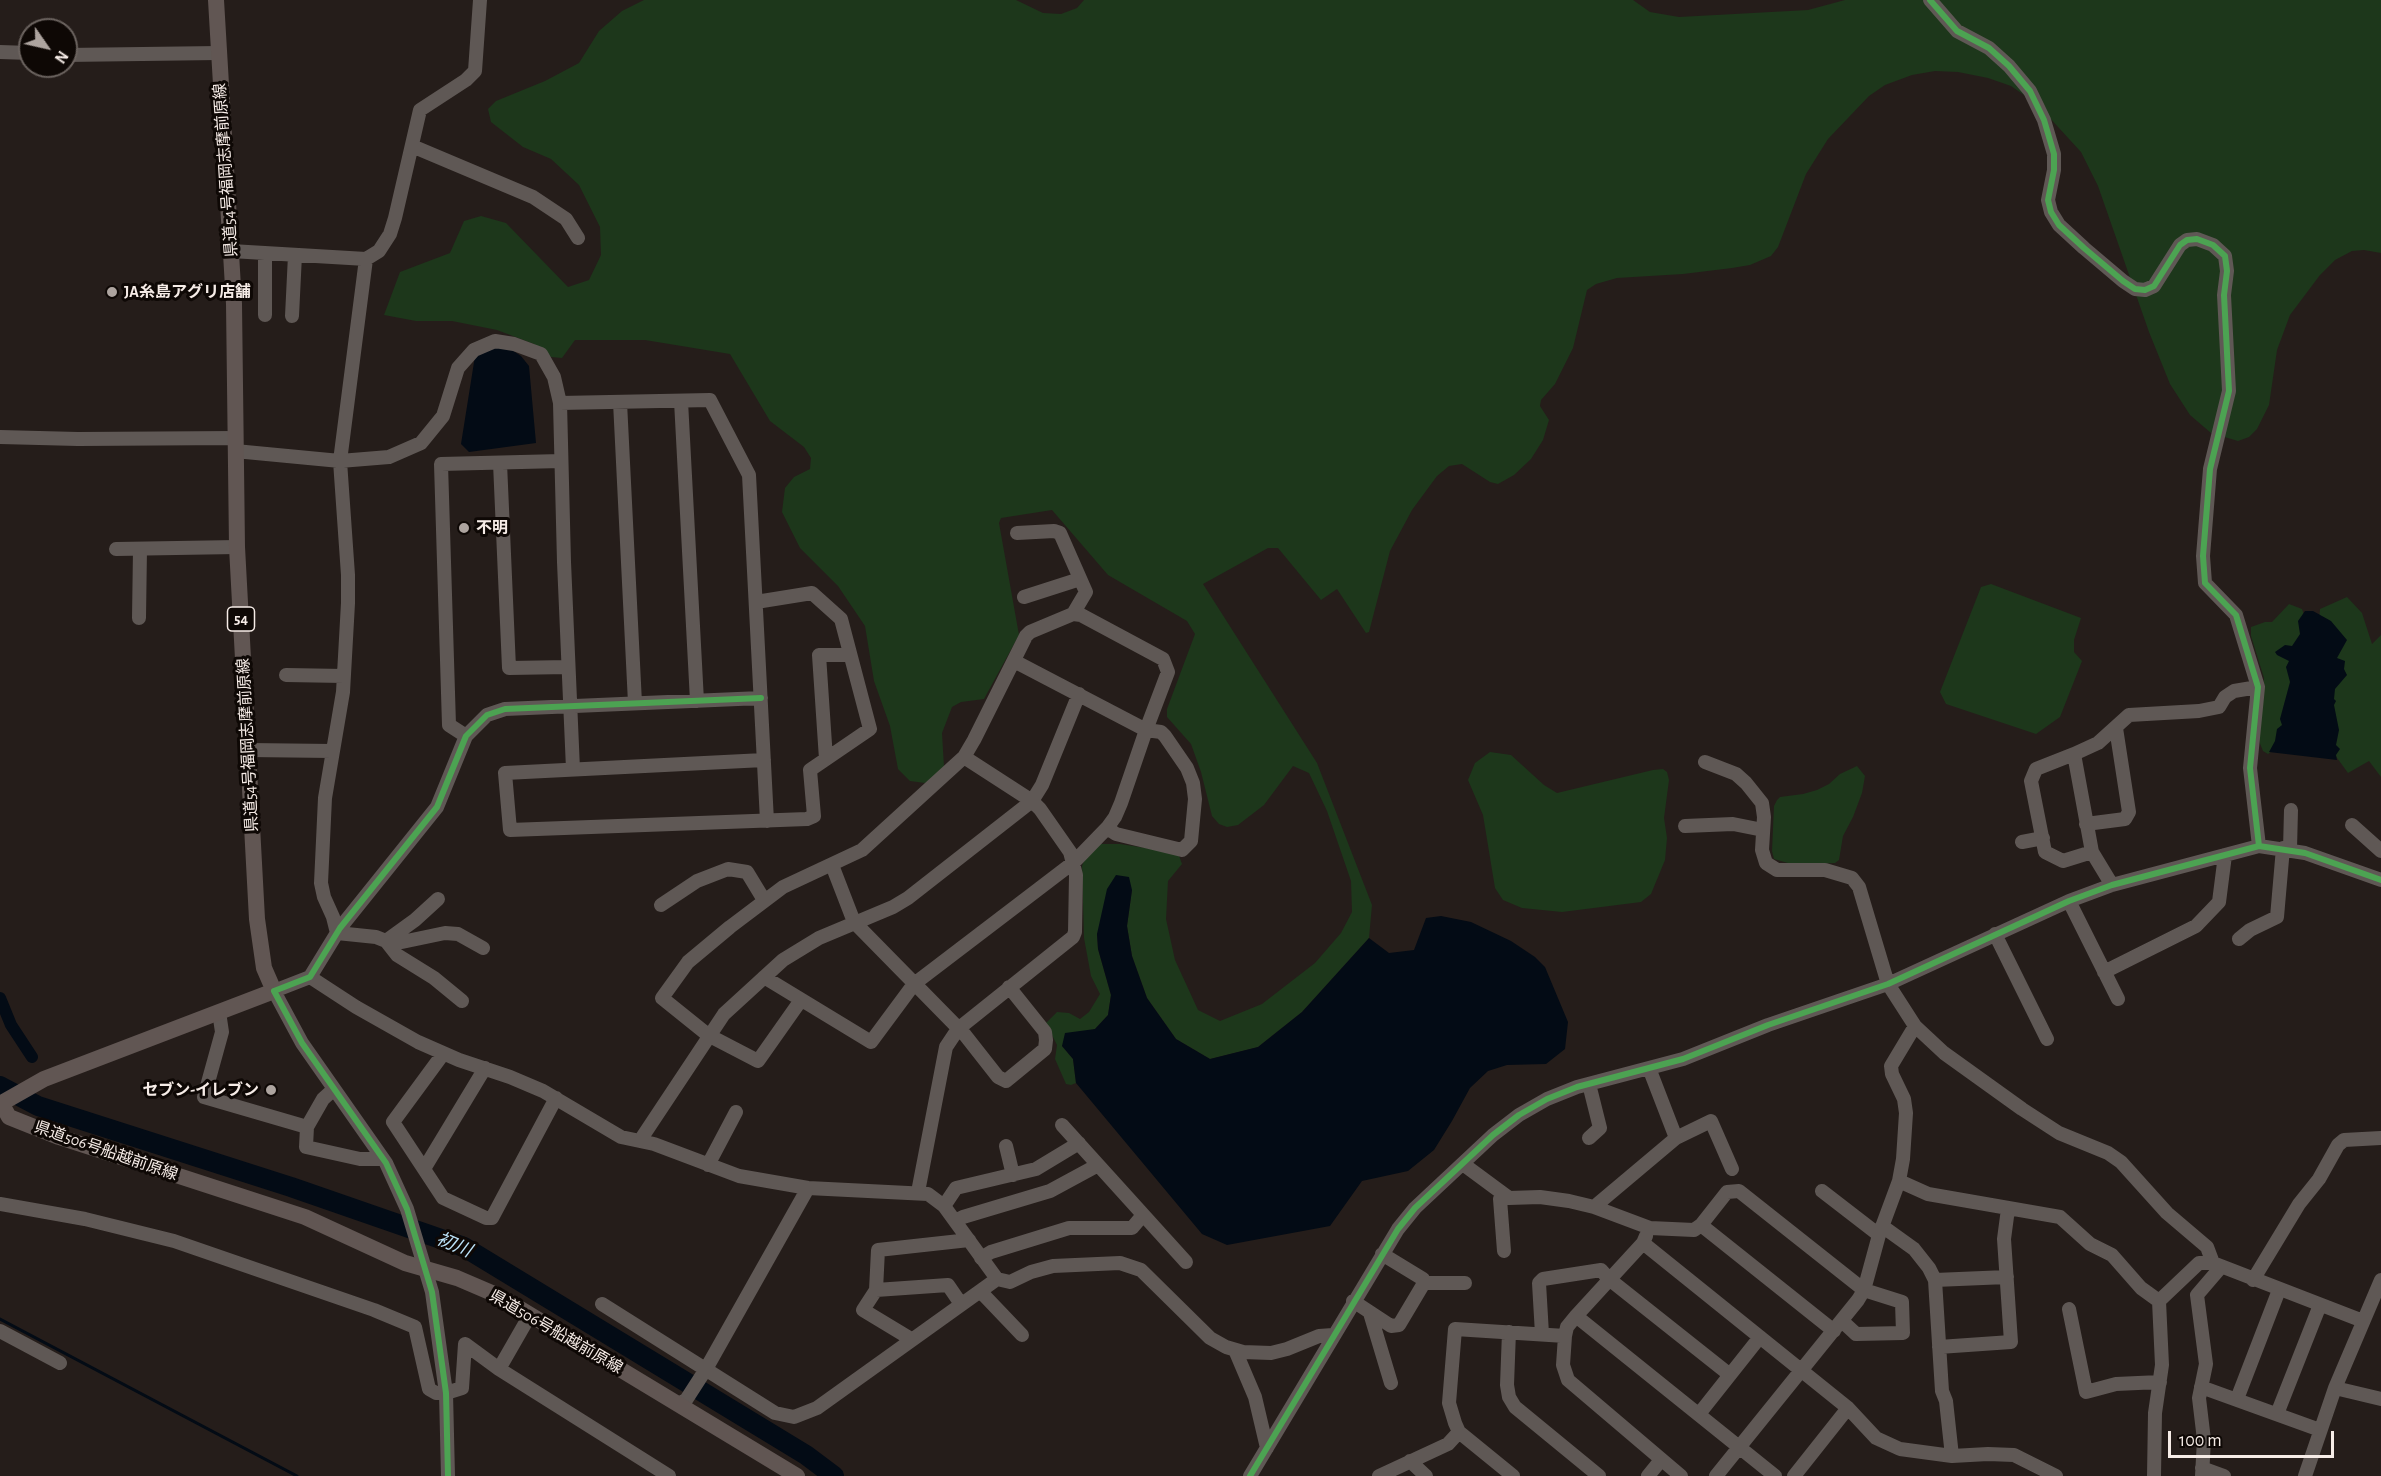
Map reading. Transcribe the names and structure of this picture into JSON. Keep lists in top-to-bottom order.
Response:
{
  "streets": {
    "main road": ["県道54号福岡志摩前原線", "54", "県道506号船越前原線"]
  },
  "water": ["初川"],
  "places": ["JA糸島アグリ店舗", "不明", "セブン-イレブン"],
  "scale_bar": "100 m",
  "north": "bottom right"
}
